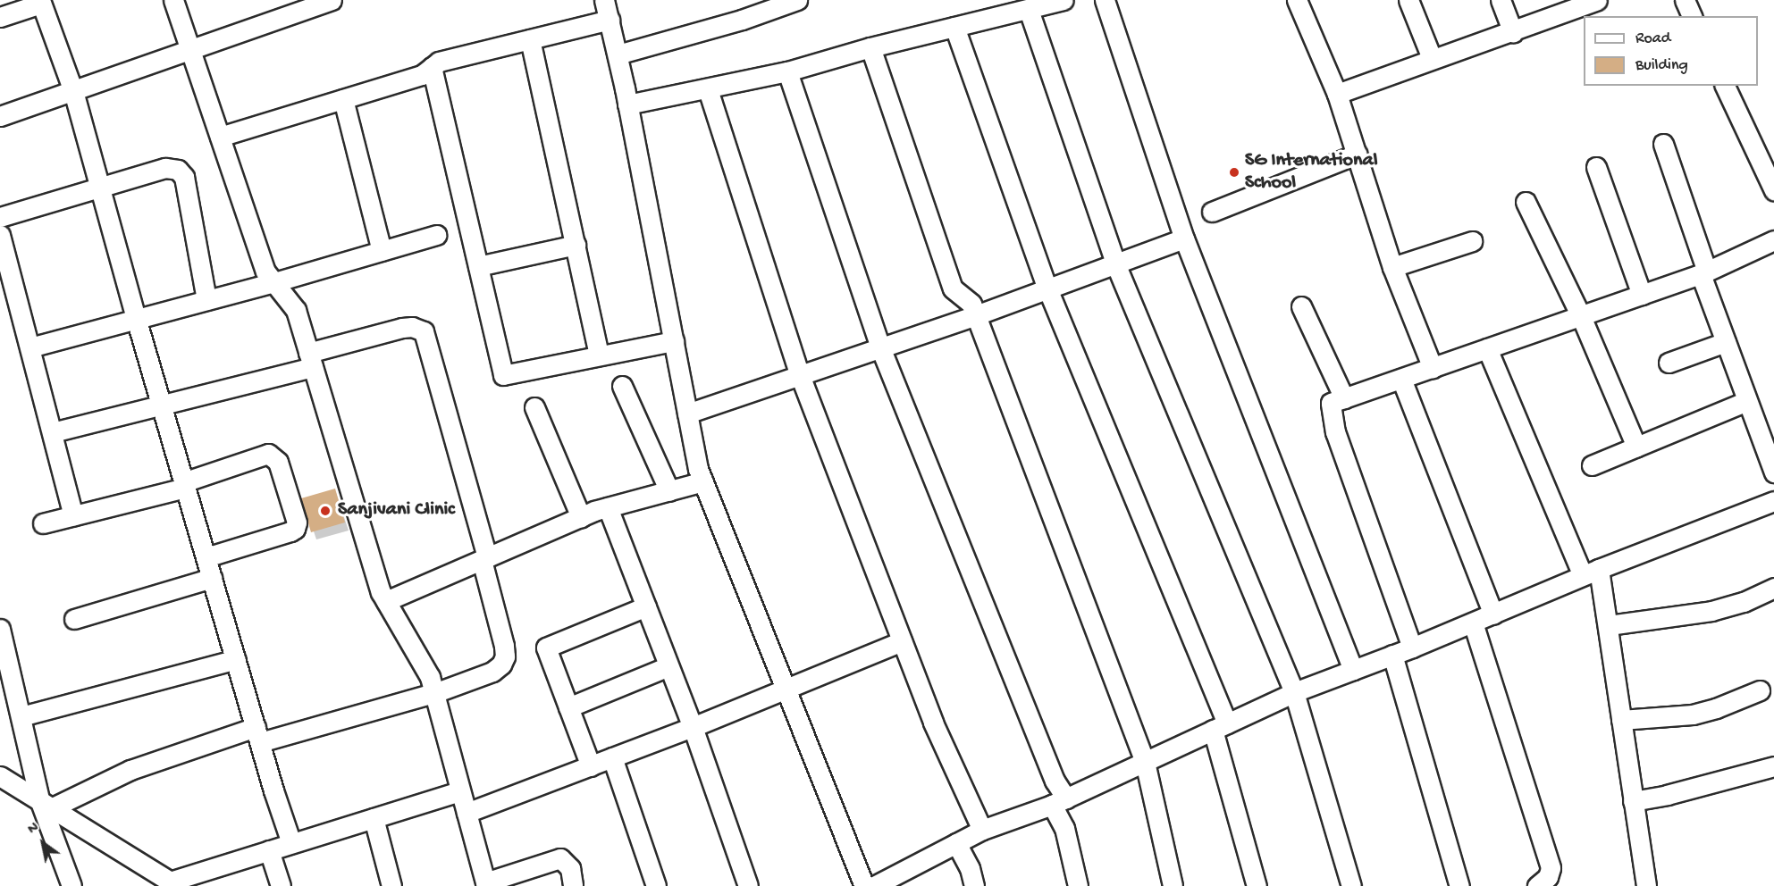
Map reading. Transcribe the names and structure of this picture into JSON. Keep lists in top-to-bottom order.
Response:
{
  "places": ["SG International School", "Sanjivani Clinic"],
  "legend": ["Road", "Building"],
  "north": "top left"
}
